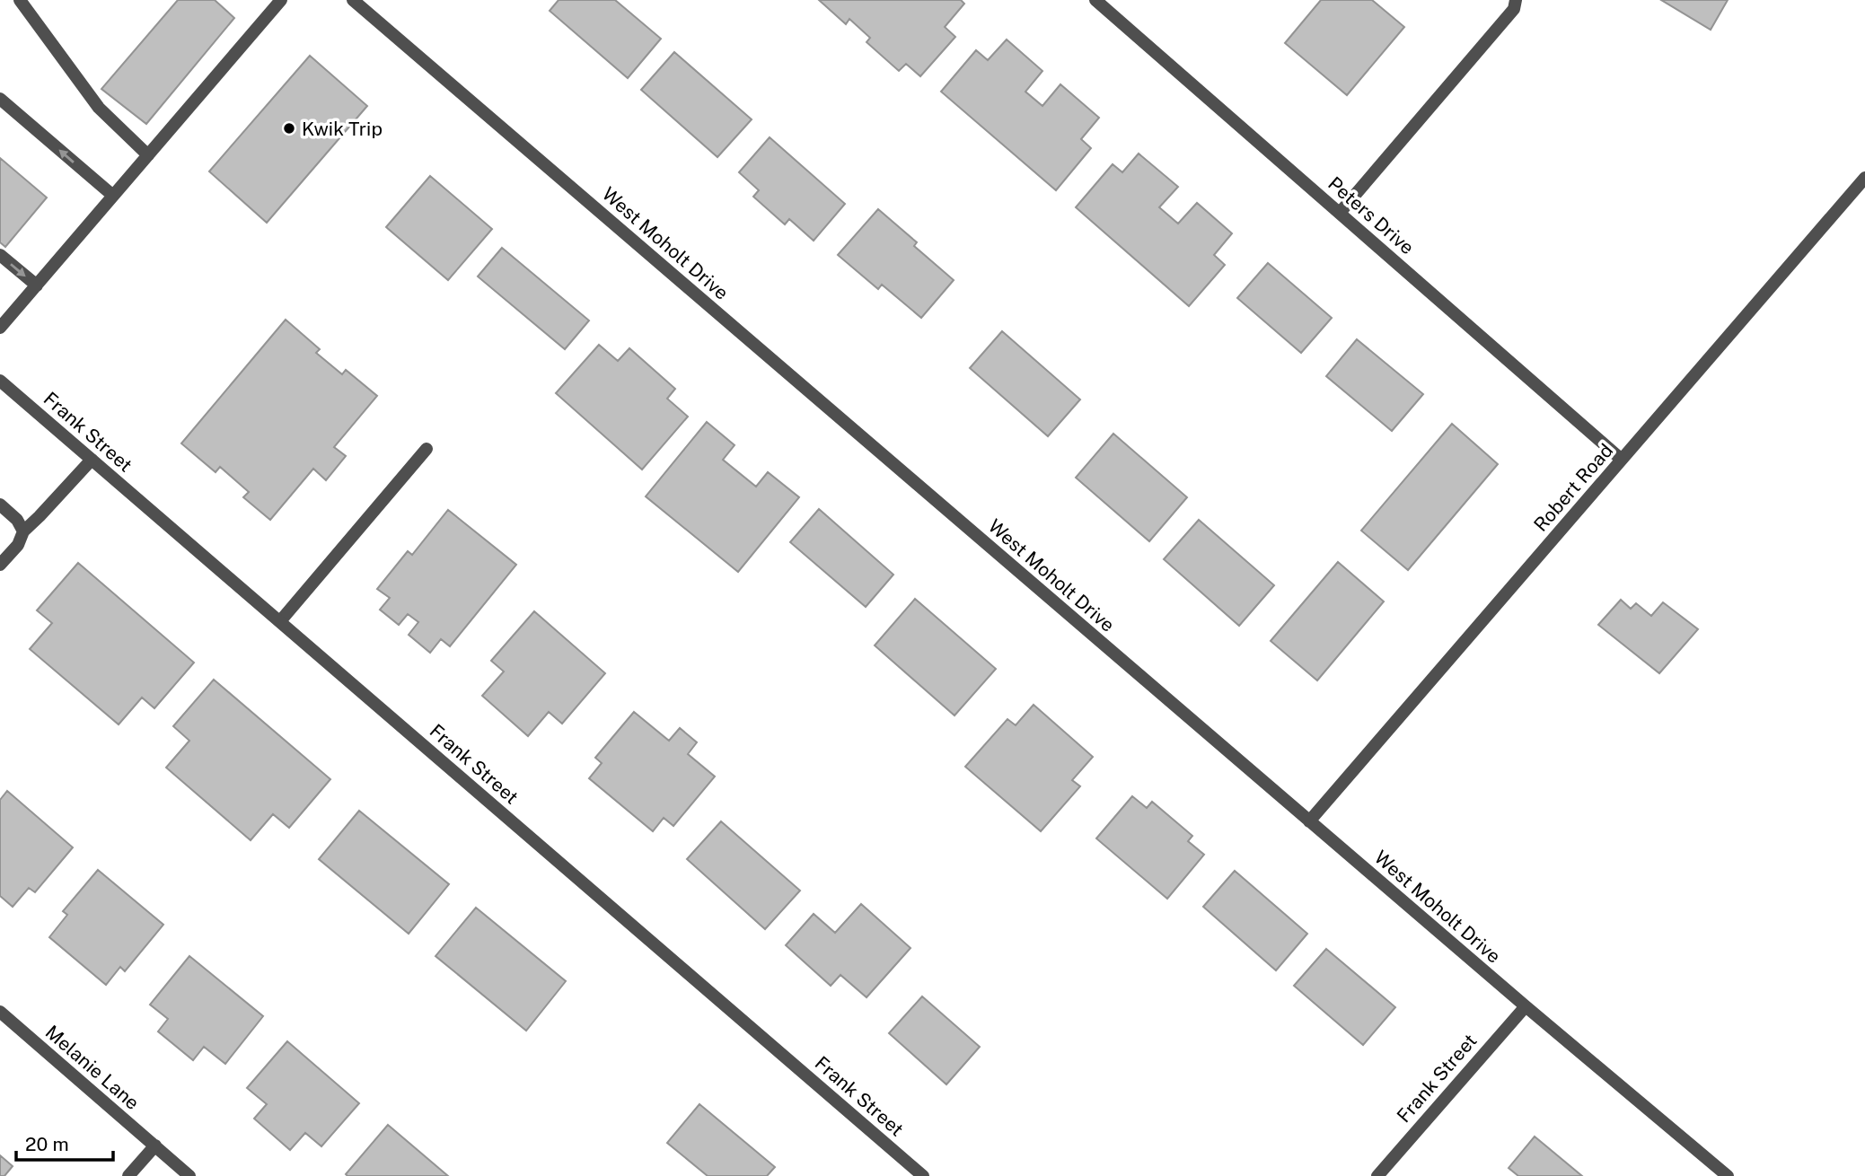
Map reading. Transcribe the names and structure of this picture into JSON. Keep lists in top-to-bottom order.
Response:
{
  "streets": {
    "street": [
      "Peters Drive",
      "West Moholt Drive",
      "Frank Street",
      "Robert Road",
      "Melanie Lane"
    ]
  },
  "crossings": [
    ["Peters Drive", "Robert Road"],
    ["West Moholt Drive", "Frank Street"],
    ["West Moholt Drive", "Robert Road"]
  ],
  "places": ["Kwik Trip"],
  "scale_bar": "20 m"
}
